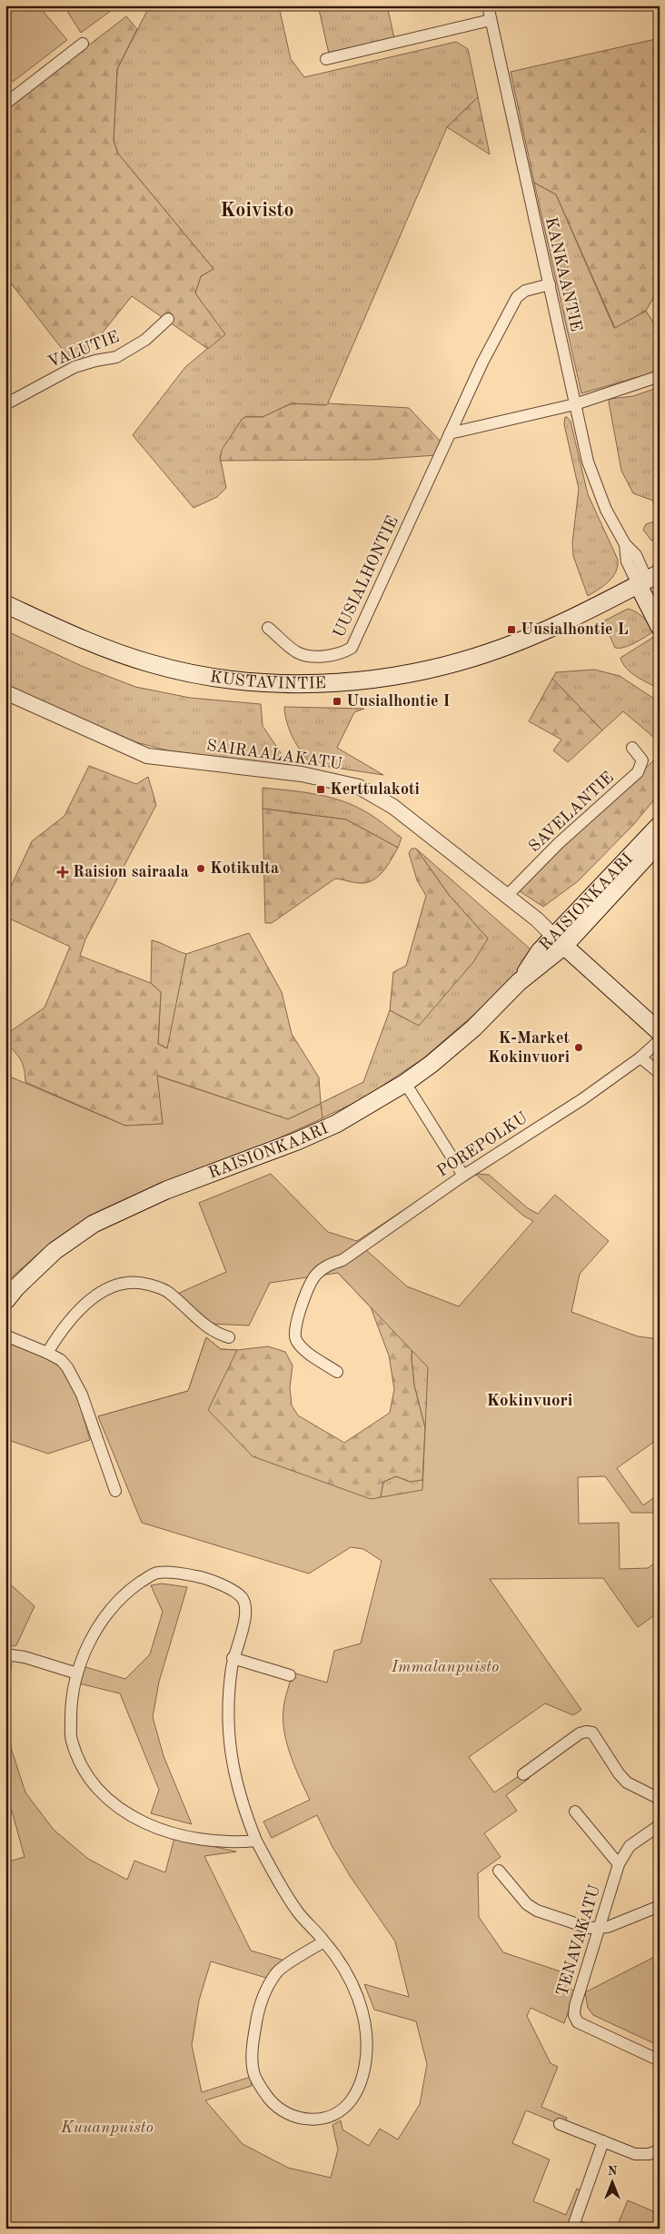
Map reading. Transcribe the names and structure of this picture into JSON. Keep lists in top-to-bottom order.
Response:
{
  "streets": {
    "main road": ["KUSTAVINTIE", "RAISIONKAARI"],
    "street": [
      "KANKAANTIE",
      "VALUTIE",
      "UUSIALHONTIE",
      "SAIRAALAKATU",
      "SAVELANTIE",
      "POREPOLKU",
      "TENAVAKATU"
    ]
  },
  "crossings": [
    ["KANKAANTIE", "UUSIALHONTIE"],
    ["KANKAANTIE", "KUSTAVINTIE"],
    ["SAIRAALAKATU", "SAVELANTIE"],
    ["SAIRAALAKATU", "RAISIONKAARI"]
  ],
  "districts": ["Koivisto", "Kokinvuori"],
  "parks": ["Immalanpuisto", "Kuuanpuisto"],
  "places": {
    "transit": ["Uusialhontie L", "Uusialhontie I", "Kerttulakoti"],
    "other": ["Kotikulta", "K-Market Kokinvuori"],
    "health": ["Raision sairaala"]
  },
  "north": "top"
}
